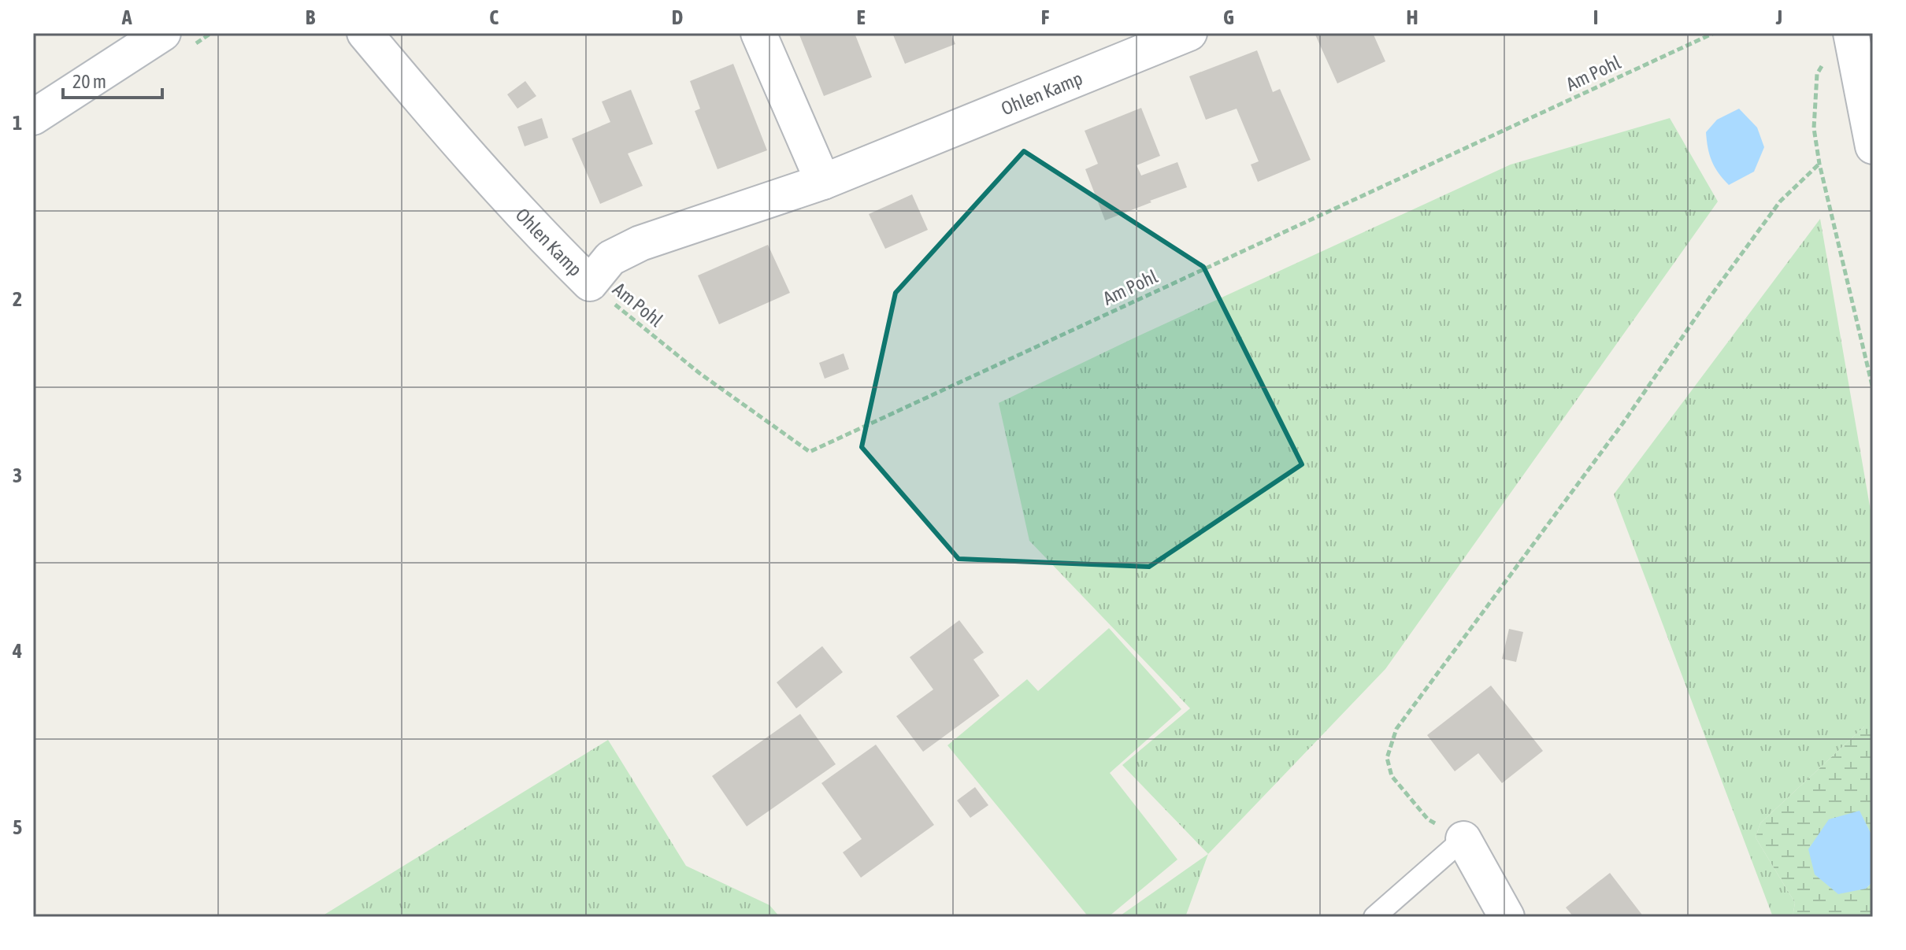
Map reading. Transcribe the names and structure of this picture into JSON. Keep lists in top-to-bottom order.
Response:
{
  "streets": {
    "street": ["Ohlen Kamp"],
    "path": ["Am Pohl"]
  },
  "crossings": [
    ["Am Pohl", "Ohlen Kamp"]
  ],
  "scale_bar": "20 m",
  "grid": {
    "columns": [
      "A",
      "B",
      "C",
      "D",
      "E",
      "F",
      "G",
      "H",
      "I",
      "J"
    ],
    "rows": [
      "1",
      "2",
      "3",
      "4",
      "5"
    ]
  }
}
